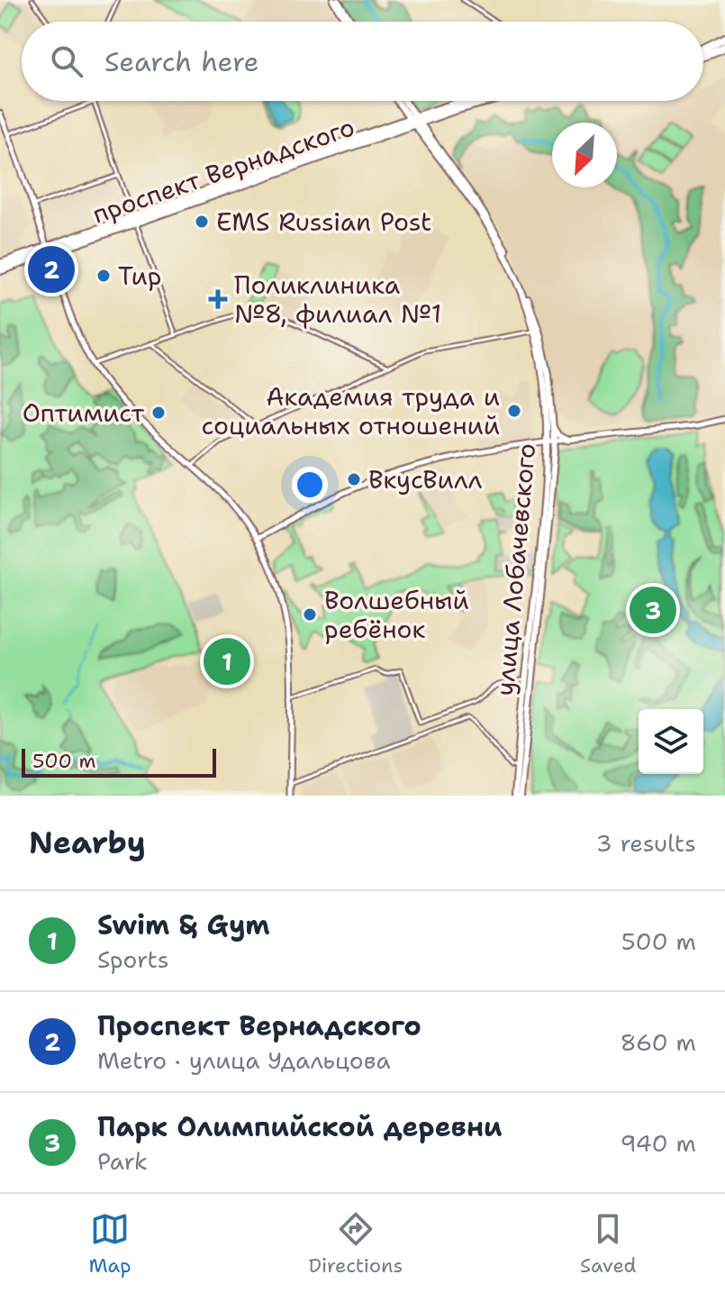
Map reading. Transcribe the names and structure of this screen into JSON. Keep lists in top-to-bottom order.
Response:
{
  "streets": {
    "main road": ["проспект Вернадского", "улица Лобачевского"]
  },
  "crossings": [
    ["проспект Вернадского", "улица Лобачевского"]
  ],
  "places": {
    "other": [
      "EMS Russian Post",
      "Тир",
      "Академия труда и социальных отношений",
      "Оптимист",
      "ВкусВилл",
      "Волшебный ребёнок"
    ],
    "health": ["Поликлиника №8, филиал №1"]
  },
  "scale_bar": "500 m",
  "north": "bottom left",
  "page": {
    "search": "Search here",
    "pins": ["2", "3", "1"],
    "scale": "500 m",
    "heading": ["Nearby", "3 results"],
    "list": [
      {
        "mark": "1",
        "name": "Swim & Gym",
        "note": "Sports",
        "value": "500 m"
      },
      {
        "mark": "2",
        "name": "Проспект Вернадского",
        "note": "Metro · улица Удальцова",
        "value": "860 m"
      },
      {
        "mark": "3",
        "name": "Парк Олимпийской деревни",
        "note": "Park",
        "value": "940 m"
      }
    ],
    "nav": ["Map", "Directions", "Saved"]
  }
}
